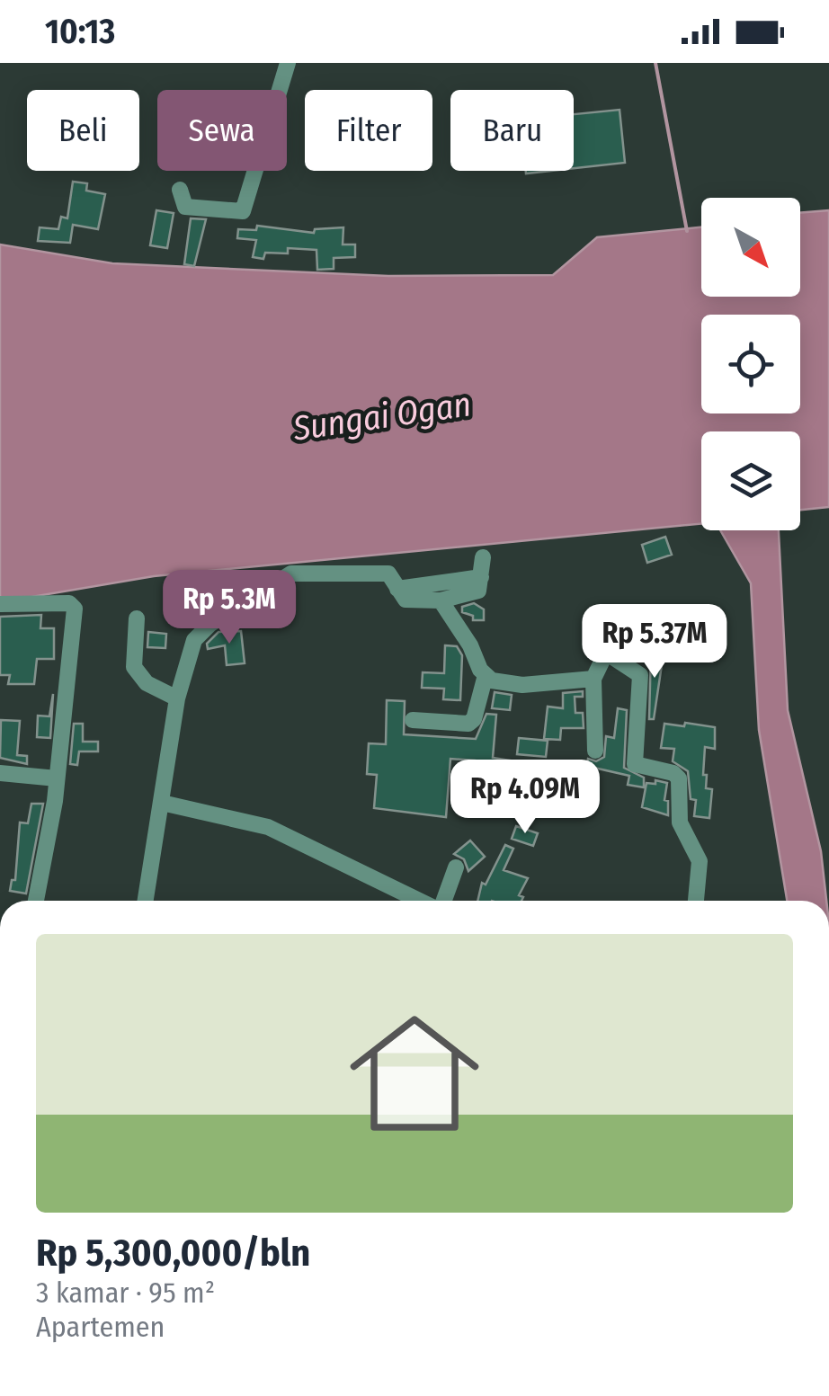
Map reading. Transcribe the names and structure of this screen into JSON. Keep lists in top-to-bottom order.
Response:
{
  "water": ["Sungai Ogan"],
  "north": "bottom right",
  "page": {
    "status": "10:13",
    "chip": [
      "Beli",
      "Sewa",
      "Filter",
      "Baru"
    ],
    "price": ["Rp 5.3M", "Rp 5.37M", "Rp 4.09M"],
    "list": [
      {
        "name": "Rp 5,300,000/bln",
        "note": "3 kamar · 95 m² · Apartemen"
      }
    ]
  }
}
